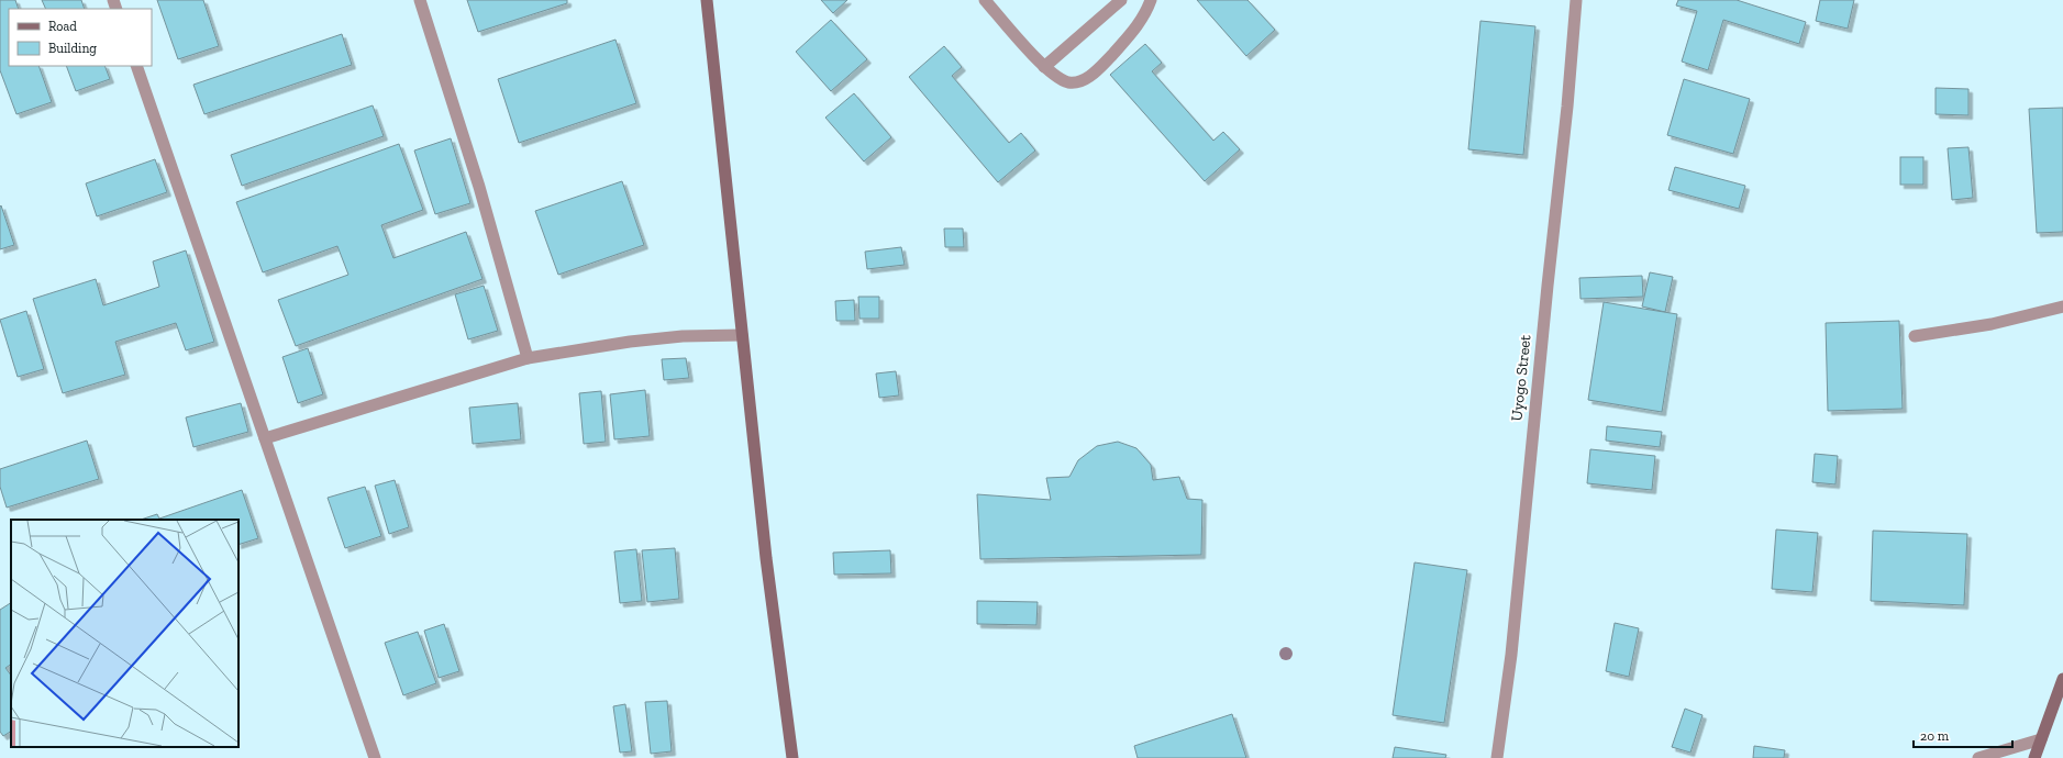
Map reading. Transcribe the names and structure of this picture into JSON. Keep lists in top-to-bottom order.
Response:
{
  "streets": {
    "street": ["Uyogo Street"]
  },
  "legend": ["Road", "Building"],
  "scale_bar": "20 m"
}
